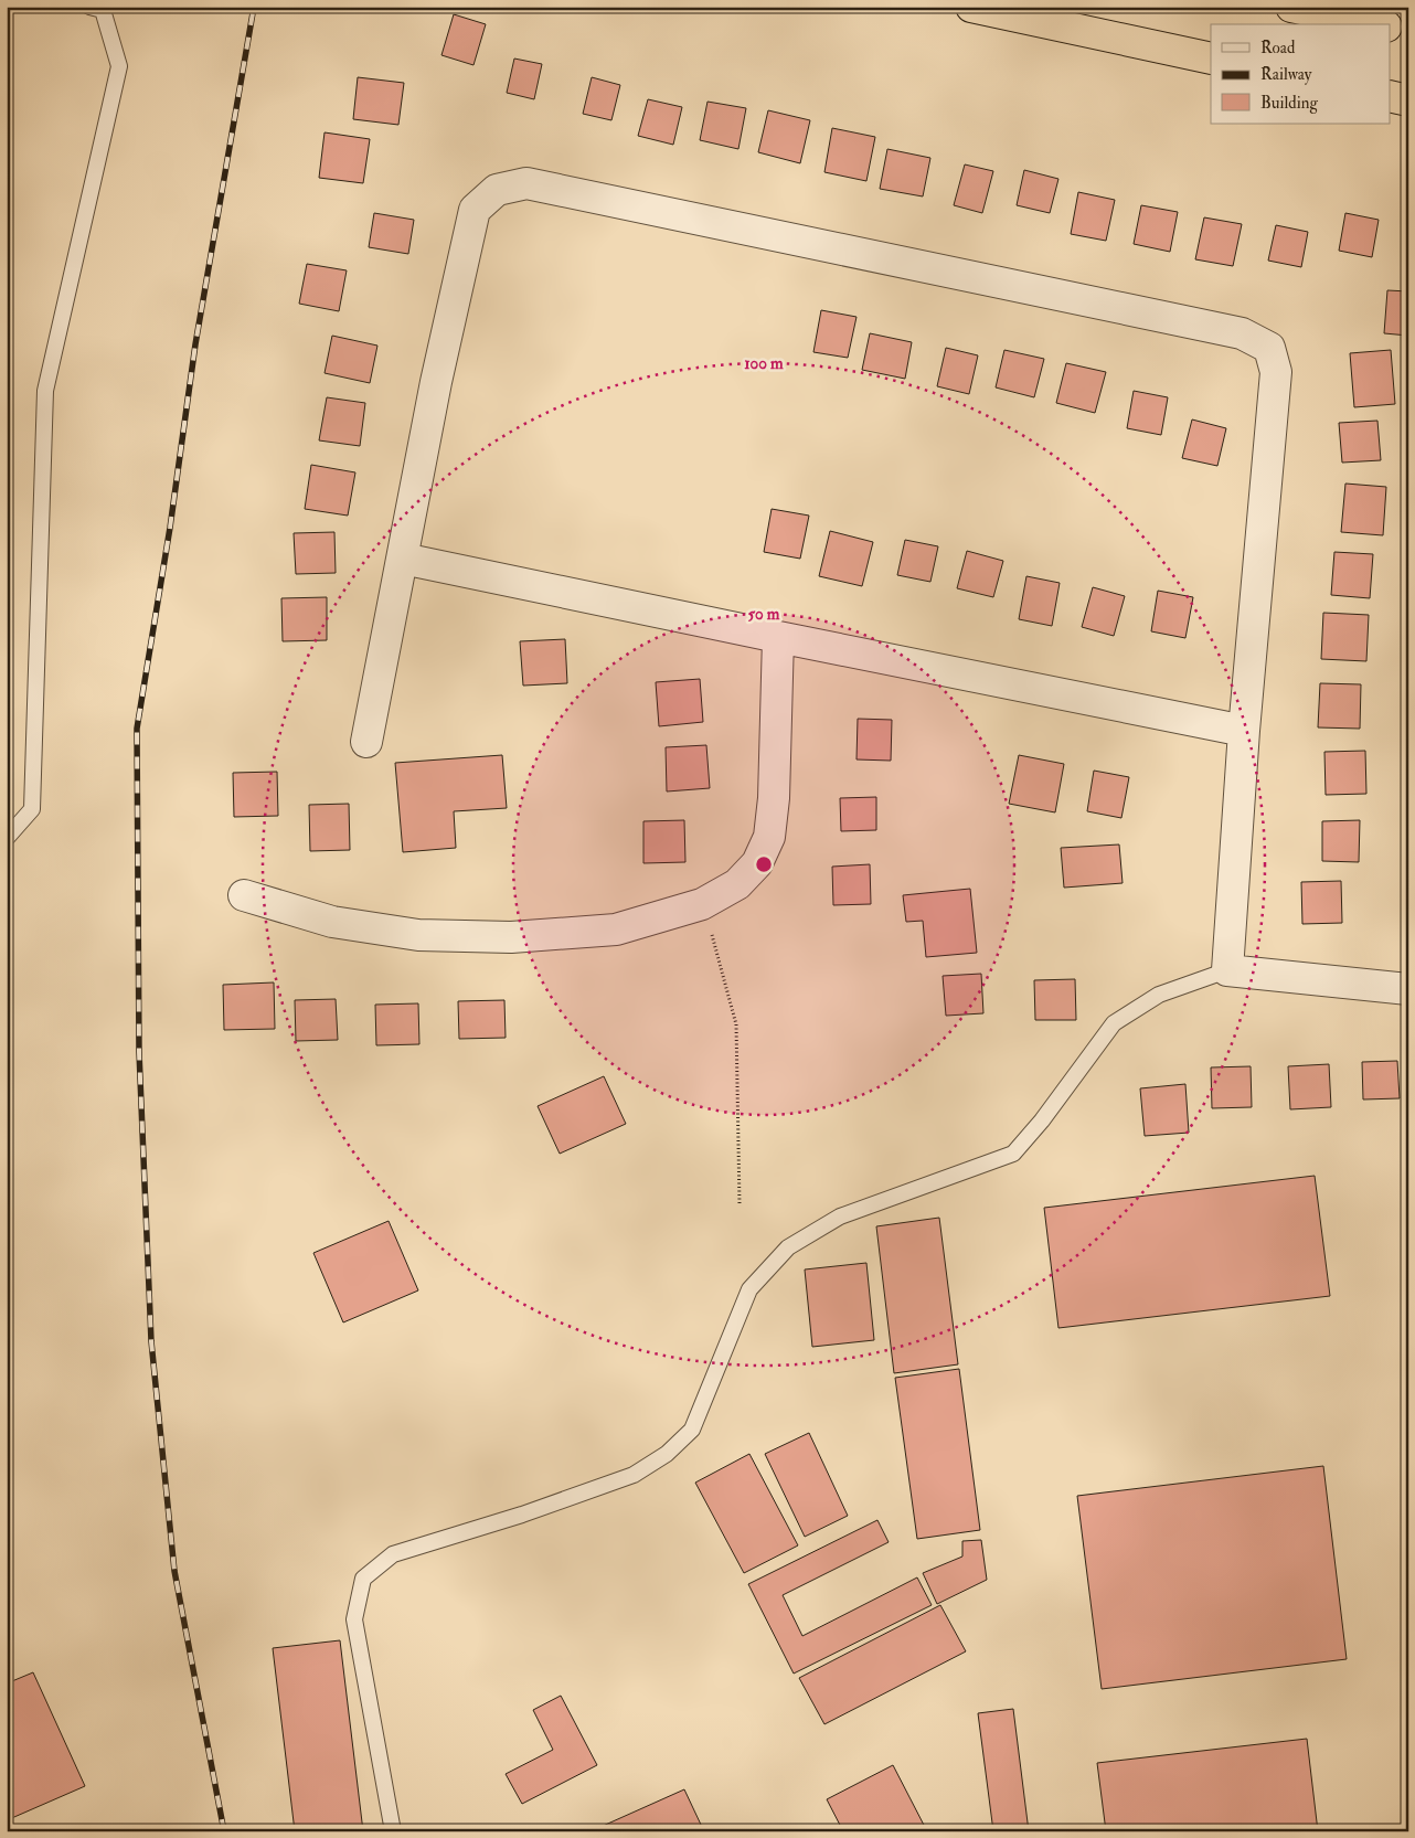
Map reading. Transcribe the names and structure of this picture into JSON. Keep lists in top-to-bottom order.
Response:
{
  "legend": ["Road", "Railway", "Building"],
  "rings": ["100 m", "50 m"]
}
